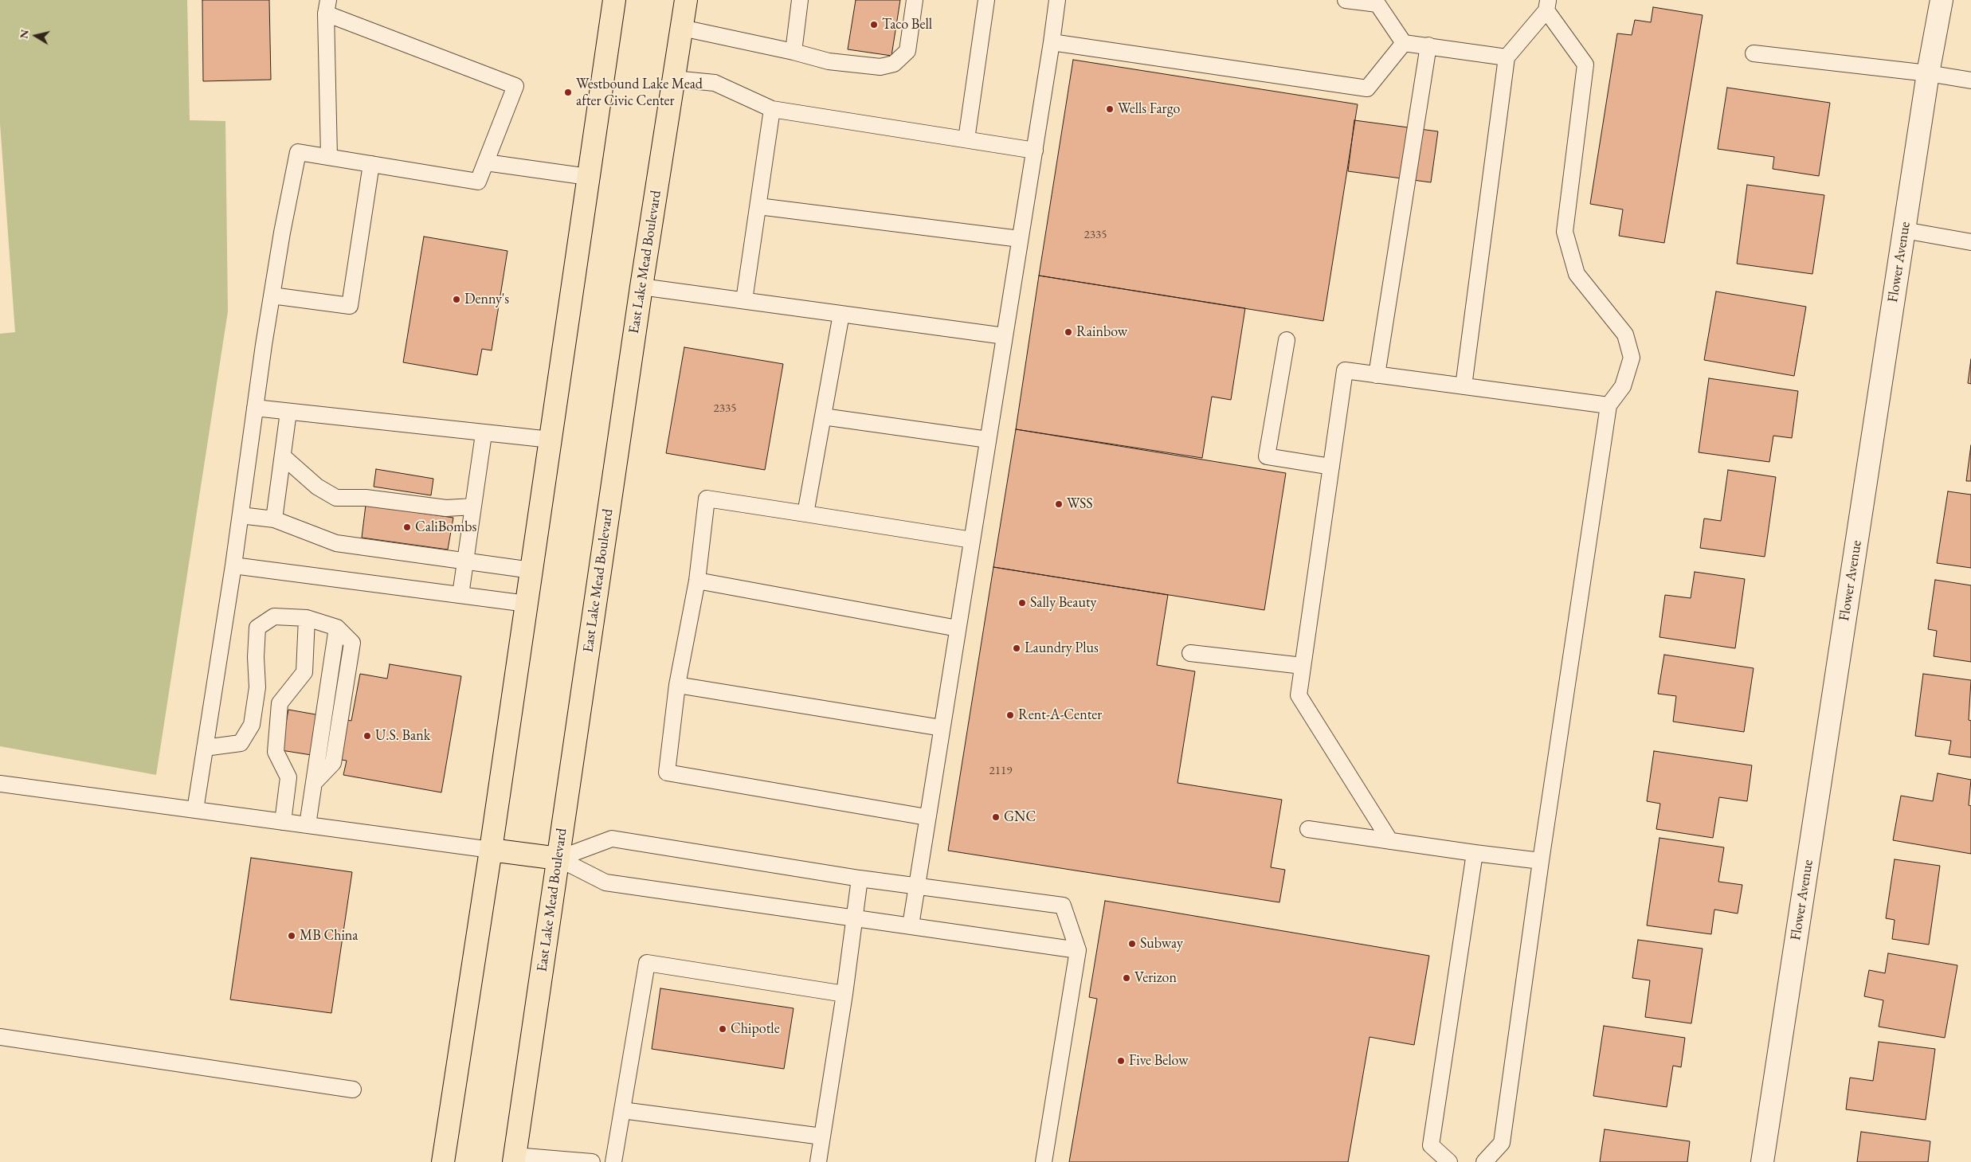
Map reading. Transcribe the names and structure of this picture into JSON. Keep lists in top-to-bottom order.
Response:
{
  "streets": {
    "main road": ["East Lake Mead Boulevard"],
    "street": ["Flower Avenue"]
  },
  "places": [
    "Taco Bell",
    "Westbound Lake Mead after Civic Center",
    "Wells Fargo",
    "Denny's",
    "Rainbow",
    "WSS",
    "CaliBombs",
    "Sally Beauty",
    "Laundry Plus",
    "Rent-A-Center",
    "U.S. Bank",
    "GNC",
    "MB China",
    "Subway",
    "Verizon",
    "Chipotle",
    "Five Below"
  ],
  "house_numbers": ["2335", "2335", "2119"],
  "north": "left"
}
